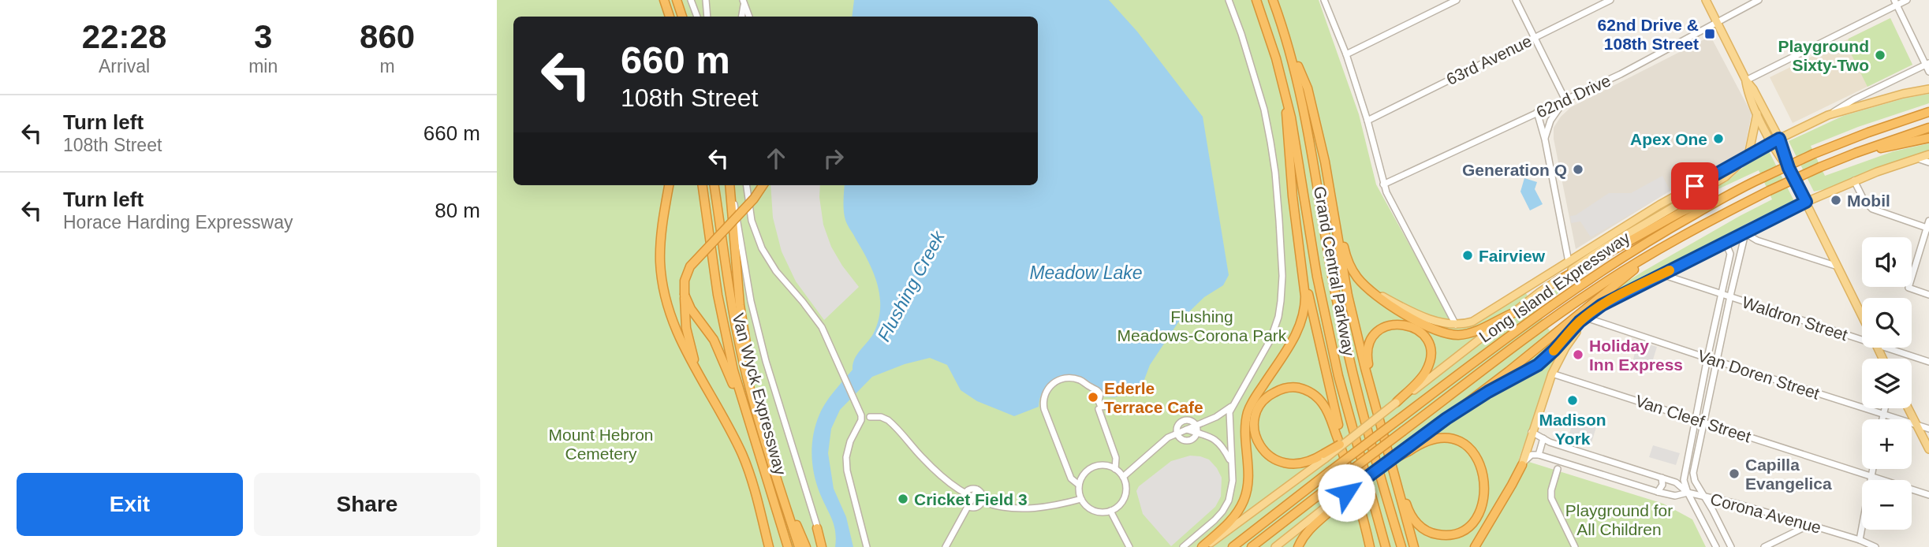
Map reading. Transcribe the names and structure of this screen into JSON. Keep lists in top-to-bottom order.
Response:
{
  "streets": {
    "highway": ["Grand Central Parkway", "Long Island Expressway", "Van Wyck Expressway"],
    "street": [
      "63rd Avenue",
      "62nd Drive",
      "Waldron Street",
      "Van Doren Street",
      "Van Cleef Street",
      "Corona Avenue"
    ]
  },
  "water": ["Meadow Lake", "Flushing Creek"],
  "parks": ["Flushing Meadows-Corona Park", "Mount Hebron Cemetery", "Playground for All Children"],
  "places": {
    "transit": ["62nd Drive & 108th Street"],
    "other": [
      "Playground Sixty-Two",
      "Apex One",
      "Generation Q",
      "Mobil",
      "Fairview",
      "Holiday Inn Express",
      "Ederle Terrace Cafe",
      "Madison York",
      "Capilla Evangelica",
      "Cricket Field 3"
    ]
  },
  "page": {
    "eta": [
      "22:28",
      "Arrival",
      "3",
      "min",
      "860",
      "m"
    ],
    "turn": ["660 m", "108th Street"],
    "list": [
      {
        "name": "Turn left",
        "note": "108th Street",
        "value": "660 m"
      },
      {
        "name": "Turn left",
        "note": "Horace Harding Expressway",
        "value": "80 m"
      }
    ],
    "map_buttons": ["+", "−"],
    "buttons": ["Exit", "Share"]
  }
}
